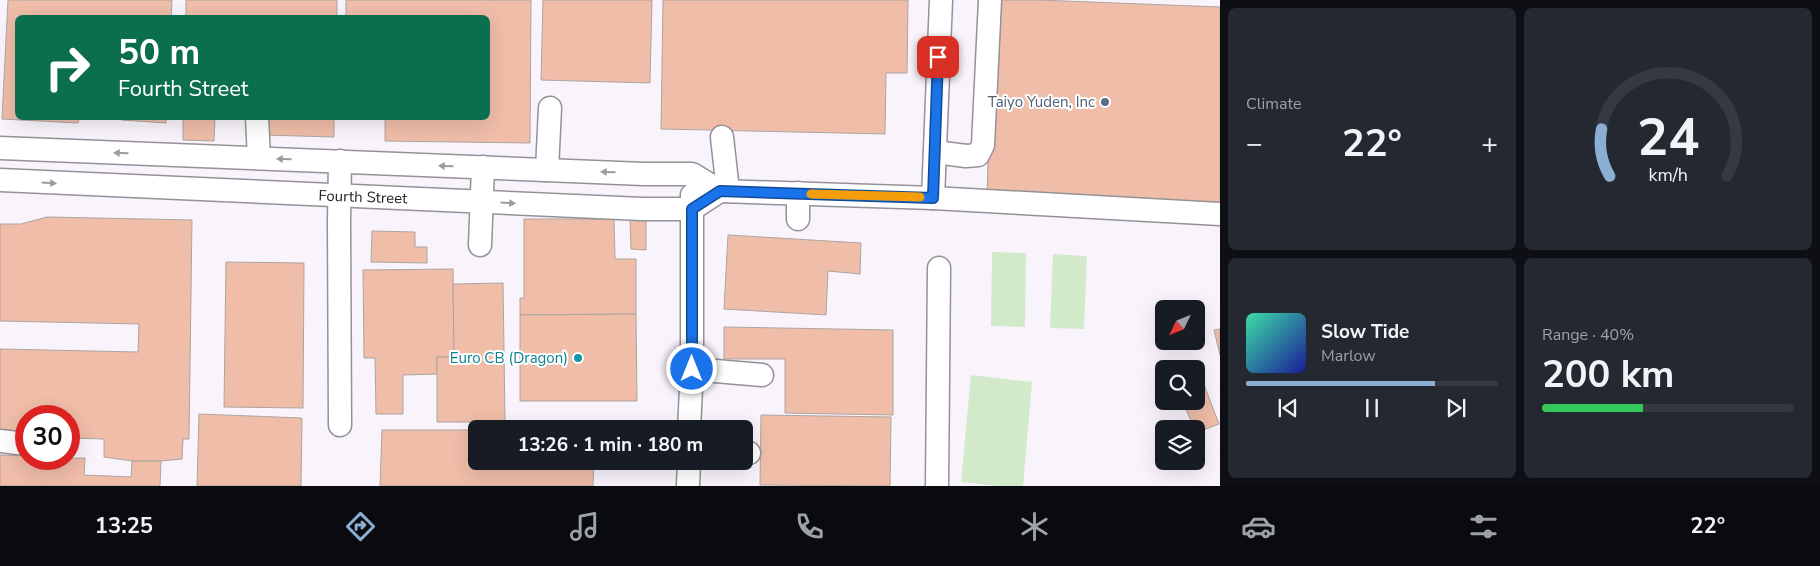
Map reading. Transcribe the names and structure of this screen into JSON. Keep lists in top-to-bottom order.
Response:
{
  "streets": {
    "street": ["Fourth Street"]
  },
  "places": ["Taiyo Yuden, Inc", "Euro CB (Dragon)"],
  "north": "bottom left",
  "page": {
    "tile": [
      "Climate",
      ["Range · 40%", "200 km"]
    ],
    "turn": ["50 m", "Fourth Street"],
    "heat": ["−", "22°", "+"],
    "song": ["Slow Tide", "Marlow"],
    "limit": "30",
    "trip": "13:26 · 1 min · 180 m",
    "tabs": ["13:25", "22°"],
    "gauge": ["24", "km/h"]
  }
}
